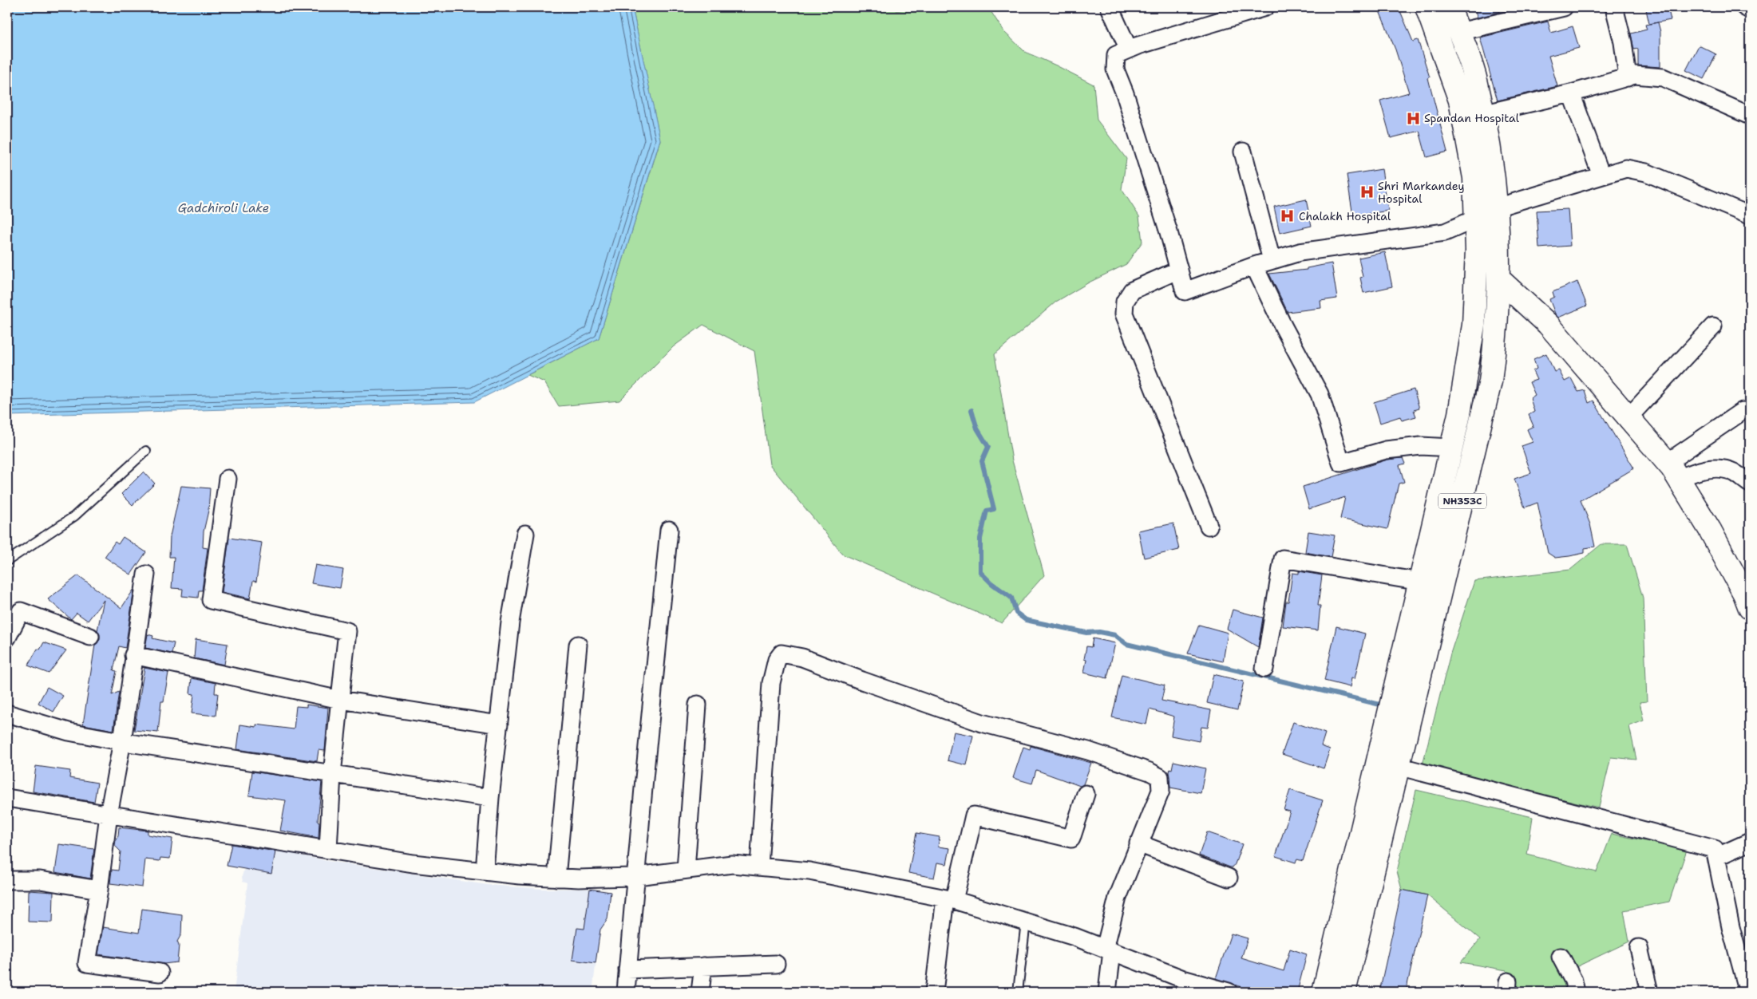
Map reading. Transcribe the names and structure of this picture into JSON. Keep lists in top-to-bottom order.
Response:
{
  "streets": {
    "main road": ["NH353C"]
  },
  "water": ["Gadchiroli Lake"],
  "places": {
    "hospital": ["Spandan Hospital", "Shri Markandey Hospital", "Chalakh Hospital"]
  }
}
